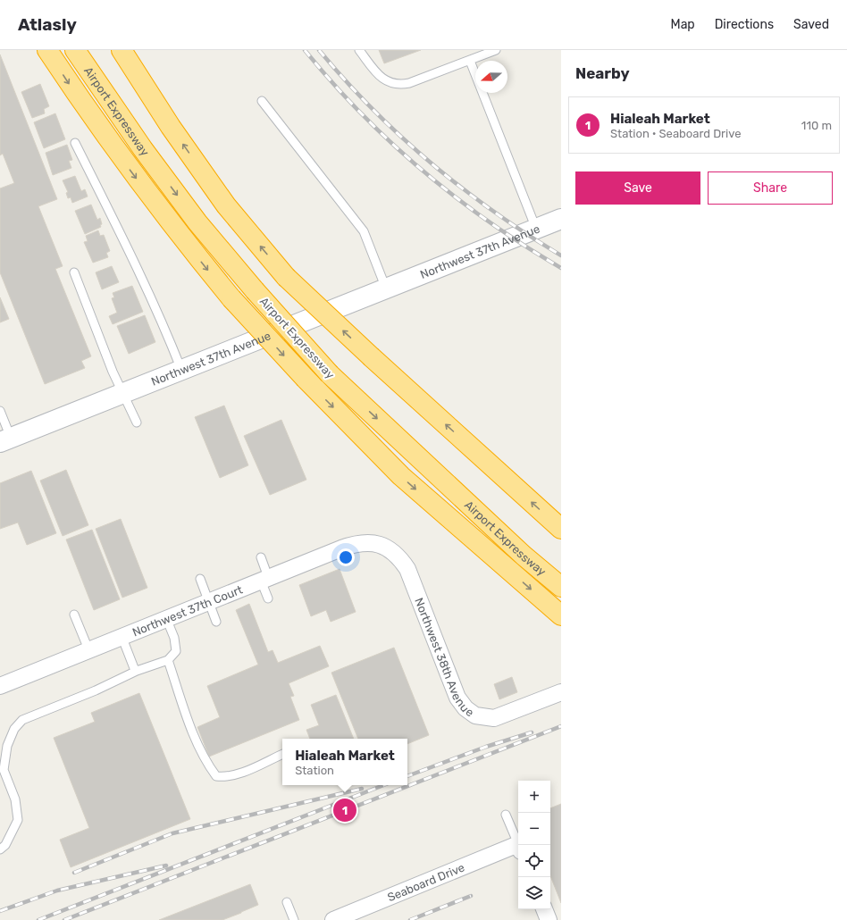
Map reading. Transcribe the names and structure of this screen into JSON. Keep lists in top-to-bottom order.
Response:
{
  "streets": {
    "highway": ["Airport Expressway"],
    "street": [
      "Northwest 37th Avenue",
      "Northwest 37th Court",
      "Northwest 38th Avenue",
      "Seaboard Drive"
    ]
  },
  "crossings": [
    ["Northwest 37th Court", "Northwest 38th Avenue"]
  ],
  "north": "left",
  "page": {
    "header": "Atlasly",
    "nav": ["Map", "Directions", "Saved"],
    "heading": "Nearby",
    "list": [
      {
        "mark": "1",
        "name": "Hialeah Market",
        "note": "Station · Seaboard Drive",
        "value": "110 m"
      }
    ],
    "buttons": ["Save", "Share"],
    "popup": ["Hialeah Market", "Station"],
    "map_buttons": ["+", "−"],
    "pins": "1"
  }
}
